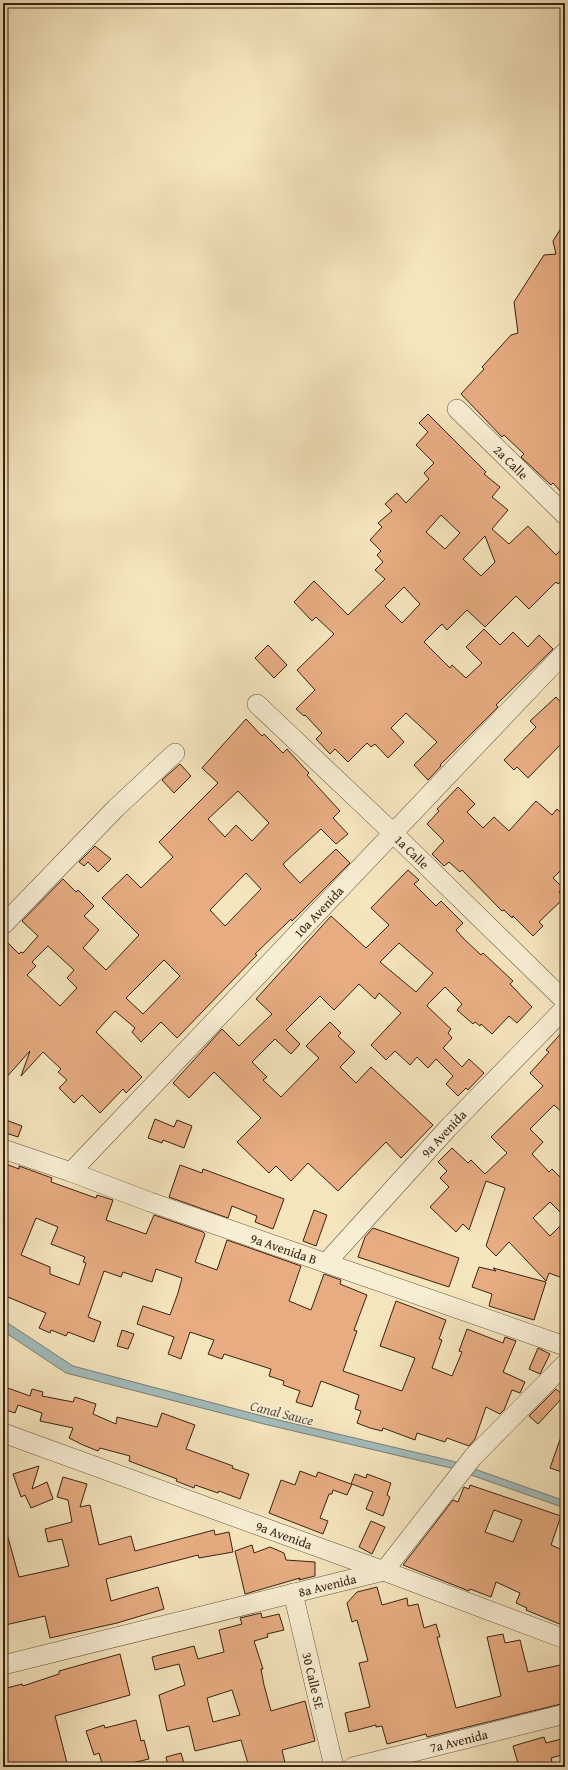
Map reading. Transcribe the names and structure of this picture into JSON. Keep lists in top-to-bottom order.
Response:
{
  "streets": {
    "street": [
      "2a Calle",
      "1a Calle",
      "10a Avenida",
      "9a Avenida",
      "9a Avenida B",
      "8a Avenida",
      "30 Calle SE",
      "7a Avenida"
    ]
  },
  "crossings": [
    ["1a Calle", "10a Avenida"],
    ["10a Avenida", "9a Avenida B"],
    ["9a Avenida", "9a Avenida B"],
    ["9a Avenida", "8a Avenida"],
    ["8a Avenida", "30 Calle SE"]
  ],
  "water": ["Canal Sauce"]
}
